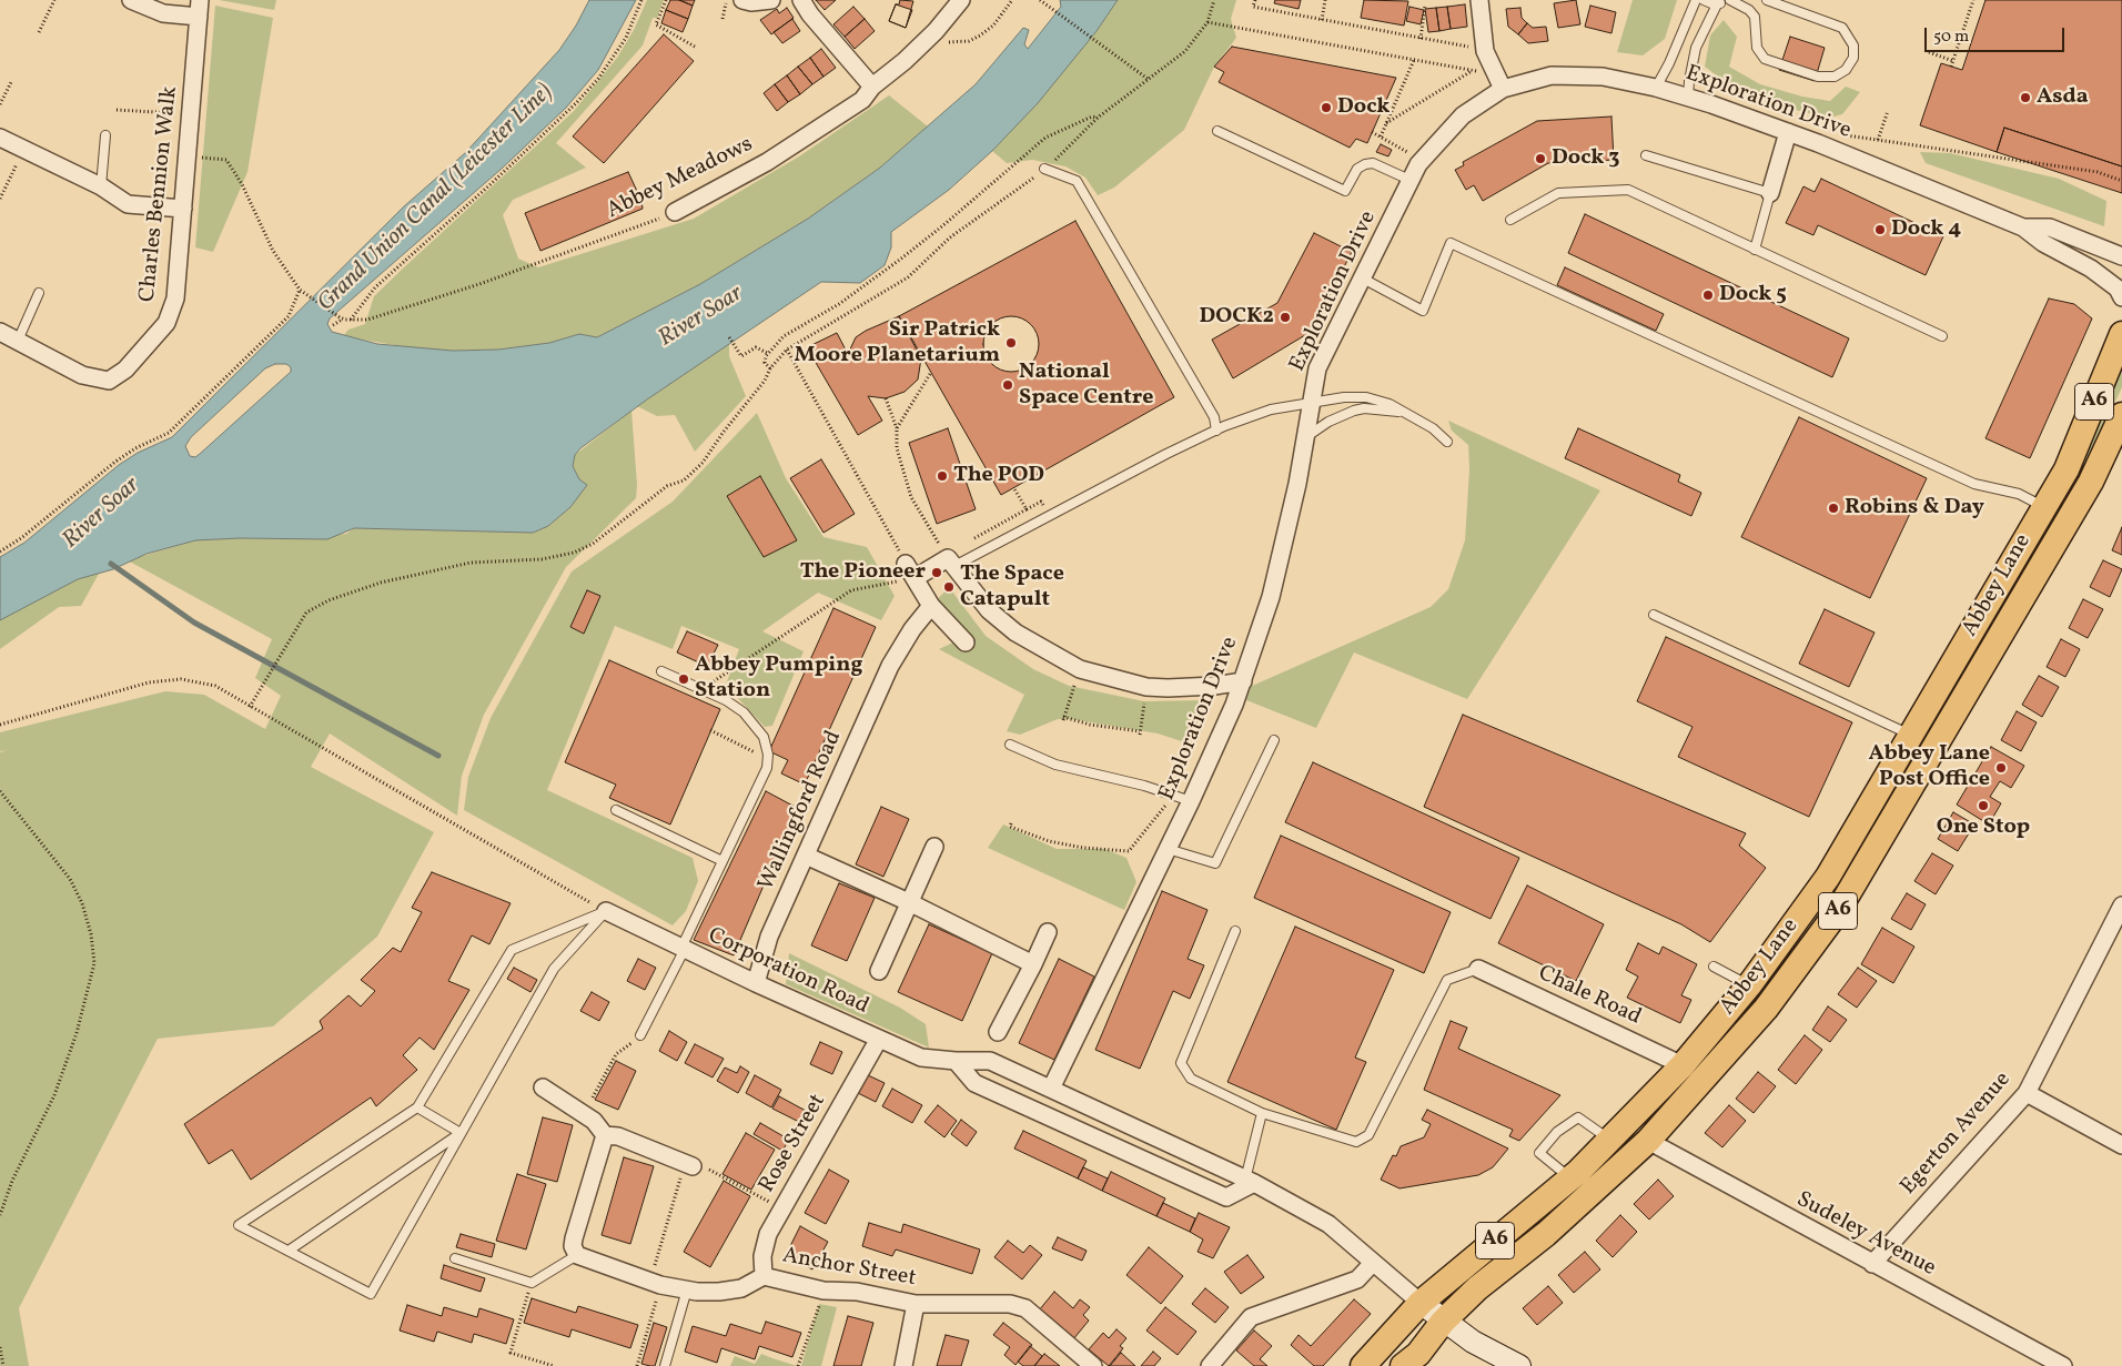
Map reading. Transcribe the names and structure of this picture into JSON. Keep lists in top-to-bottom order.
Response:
{
  "streets": {
    "main road": ["A6", "Abbey Lane"],
    "street": [
      "Exploration Drive",
      "Abbey Meadows",
      "Charles Bennion Walk",
      "Wallingford Road",
      "Corporation Road",
      "Chale Road",
      "Egerton Avenue",
      "Rose Street",
      "Sudeley Avenue",
      "Anchor Street"
    ]
  },
  "crossings": [
    ["Exploration Drive", "Corporation Road"],
    ["Abbey Lane", "Corporation Road"],
    ["Abbey Lane", "Chale Road"],
    ["Abbey Lane", "Sudeley Avenue"],
    ["Wallingford Road", "Corporation Road"],
    ["Corporation Road", "Rose Street"],
    ["Egerton Avenue", "Sudeley Avenue"],
    ["Rose Street", "Anchor Street"]
  ],
  "water": ["Grand Union Canal (Leicester Line)", "River Soar"],
  "places": [
    "Asda",
    "Dock",
    "Dock 3",
    "Dock 4",
    "Dock 5",
    "DOCK2",
    "Sir Patrick Moore Planetarium",
    "National Space Centre",
    "The POD",
    "Robins & Day",
    "The Pioneer",
    "The Space Catapult",
    "Abbey Pumping Station",
    "Abbey Lane Post Office",
    "One Stop"
  ],
  "scale_bar": "50 m"
}
